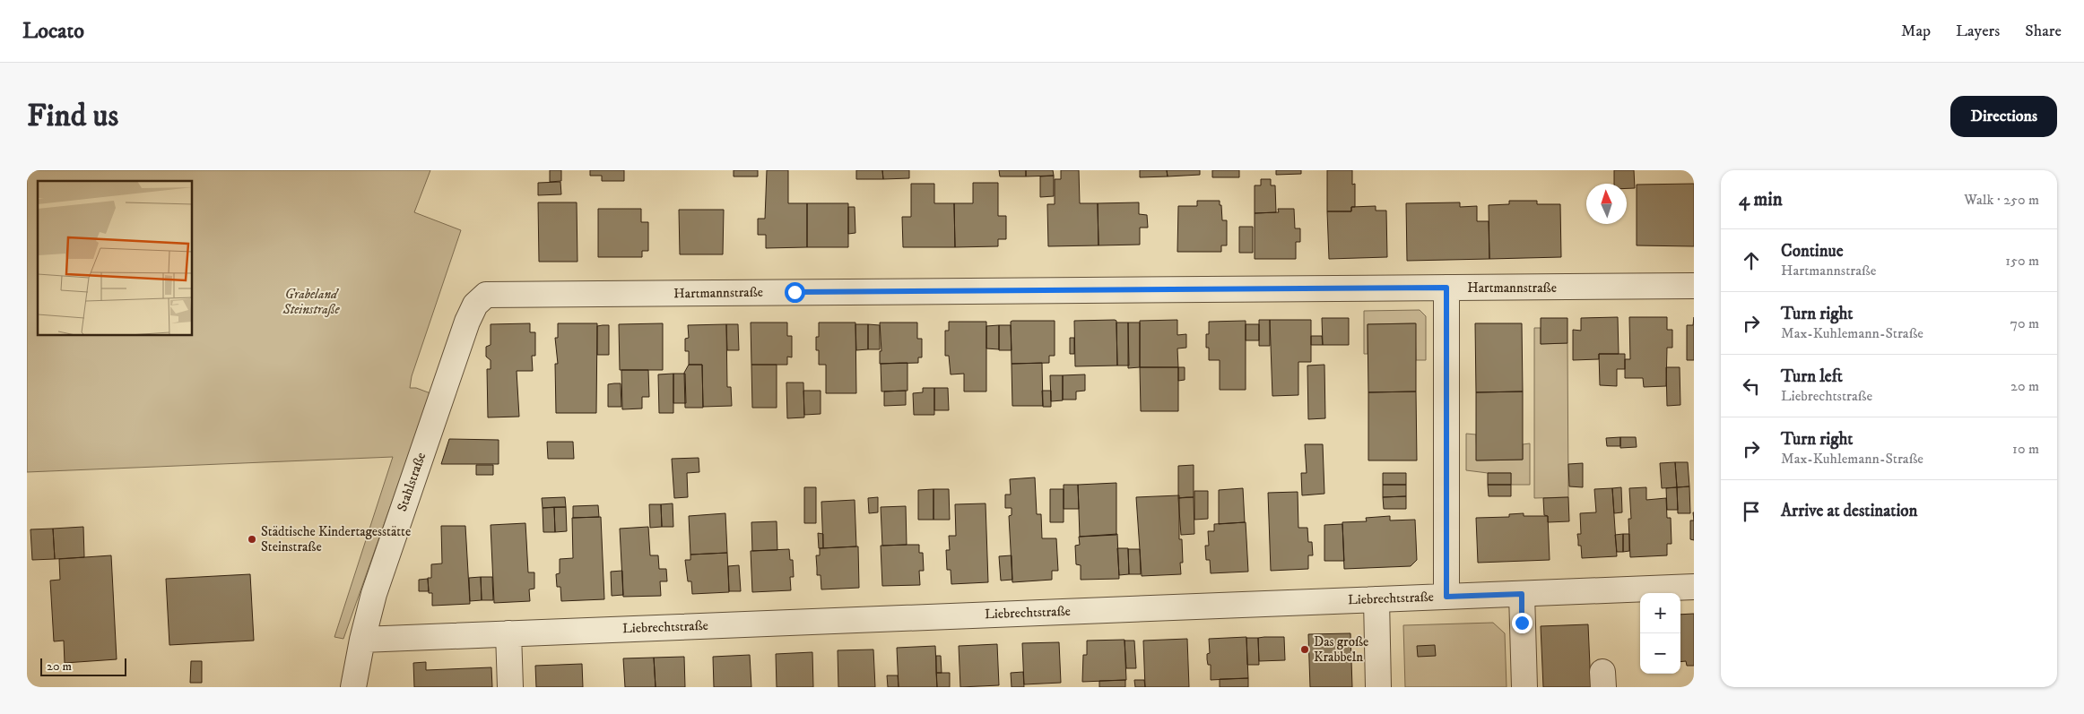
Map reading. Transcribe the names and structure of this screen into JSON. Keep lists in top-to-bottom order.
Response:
{
  "streets": {
    "street": ["Hartmannstraße", "Stahlstraße", "Liebrechtstraße"]
  },
  "crossings": [
    ["Hartmannstraße", "Stahlstraße"],
    ["Stahlstraße", "Liebrechtstraße"]
  ],
  "parks": ["Grabeland Steinstraße"],
  "places": ["Städtische Kindertagesstätte Steinstraße", "Das große Krabbeln"],
  "scale_bar": "20 m",
  "north": "top",
  "page": {
    "header": "Locato",
    "nav": ["Map", "Layers", "Share"],
    "buttons": "Directions",
    "title": "Find us",
    "heading": ["4 min", "Walk · 250 m"],
    "list": [
      ["Continue", "Hartmannstraße", "150 m"],
      ["Turn right", "Max-Kuhlemann-Straße", "70 m"],
      ["Turn left", "Liebrechtstraße", "20 m"],
      ["Turn right", "Max-Kuhlemann-Straße", "10 m"],
      "Arrive at destination"
    ],
    "map_buttons": ["+", "−"],
    "scale": "20 m"
  }
}
